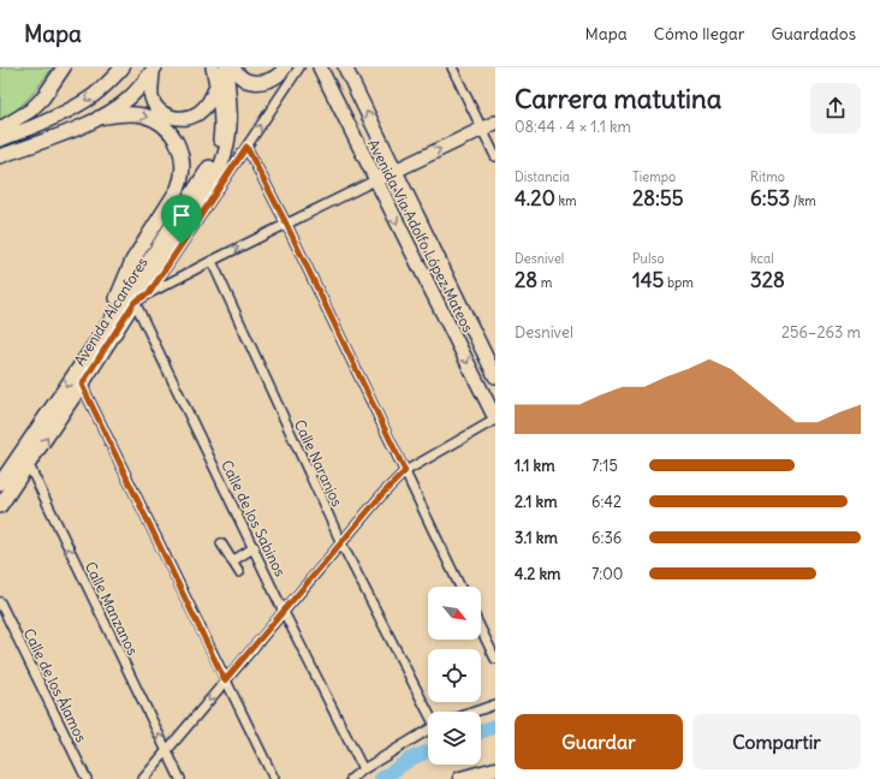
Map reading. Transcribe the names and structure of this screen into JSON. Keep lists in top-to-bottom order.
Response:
{
  "streets": {
    "main road": ["Avenida Via Adolfo López Mateos", "Avenida Alcanfores"],
    "street": [
      "Calle Naranjos",
      "Calle de los Sabinos",
      "Calle Manzanos",
      "Calle de los Álamos"
    ]
  },
  "crossings": [
    ["Avenida Alcanfores", "Calle de los Sabinos"],
    ["Avenida Alcanfores", "Calle Manzanos"]
  ],
  "one_way": ["Calle Manzanos"],
  "north": "bottom right",
  "page": {
    "header": "Mapa",
    "nav": ["Mapa", "Cómo llegar", "Guardados"],
    "heading": ["Carrera matutina", "08:44 · 4 × 1.1 km"],
    "stats": [
      ["Distancia", "4.20 km"],
      ["Tiempo", "28:55"],
      ["Ritmo", "6:53 /km"],
      ["Desnivel", "28 m"],
      ["Pulso", "145 bpm"],
      ["kcal", "328"]
    ],
    "chart": ["Desnivel", "256–263 m"],
    "list": [
      {
        "name": "1.1 km",
        "note": "7:15"
      },
      {
        "name": "2.1 km",
        "note": "6:42"
      },
      {
        "name": "3.1 km",
        "note": "6:36"
      },
      {
        "name": "4.2 km",
        "note": "7:00"
      }
    ],
    "buttons": ["Guardar", "Compartir"]
  }
}
